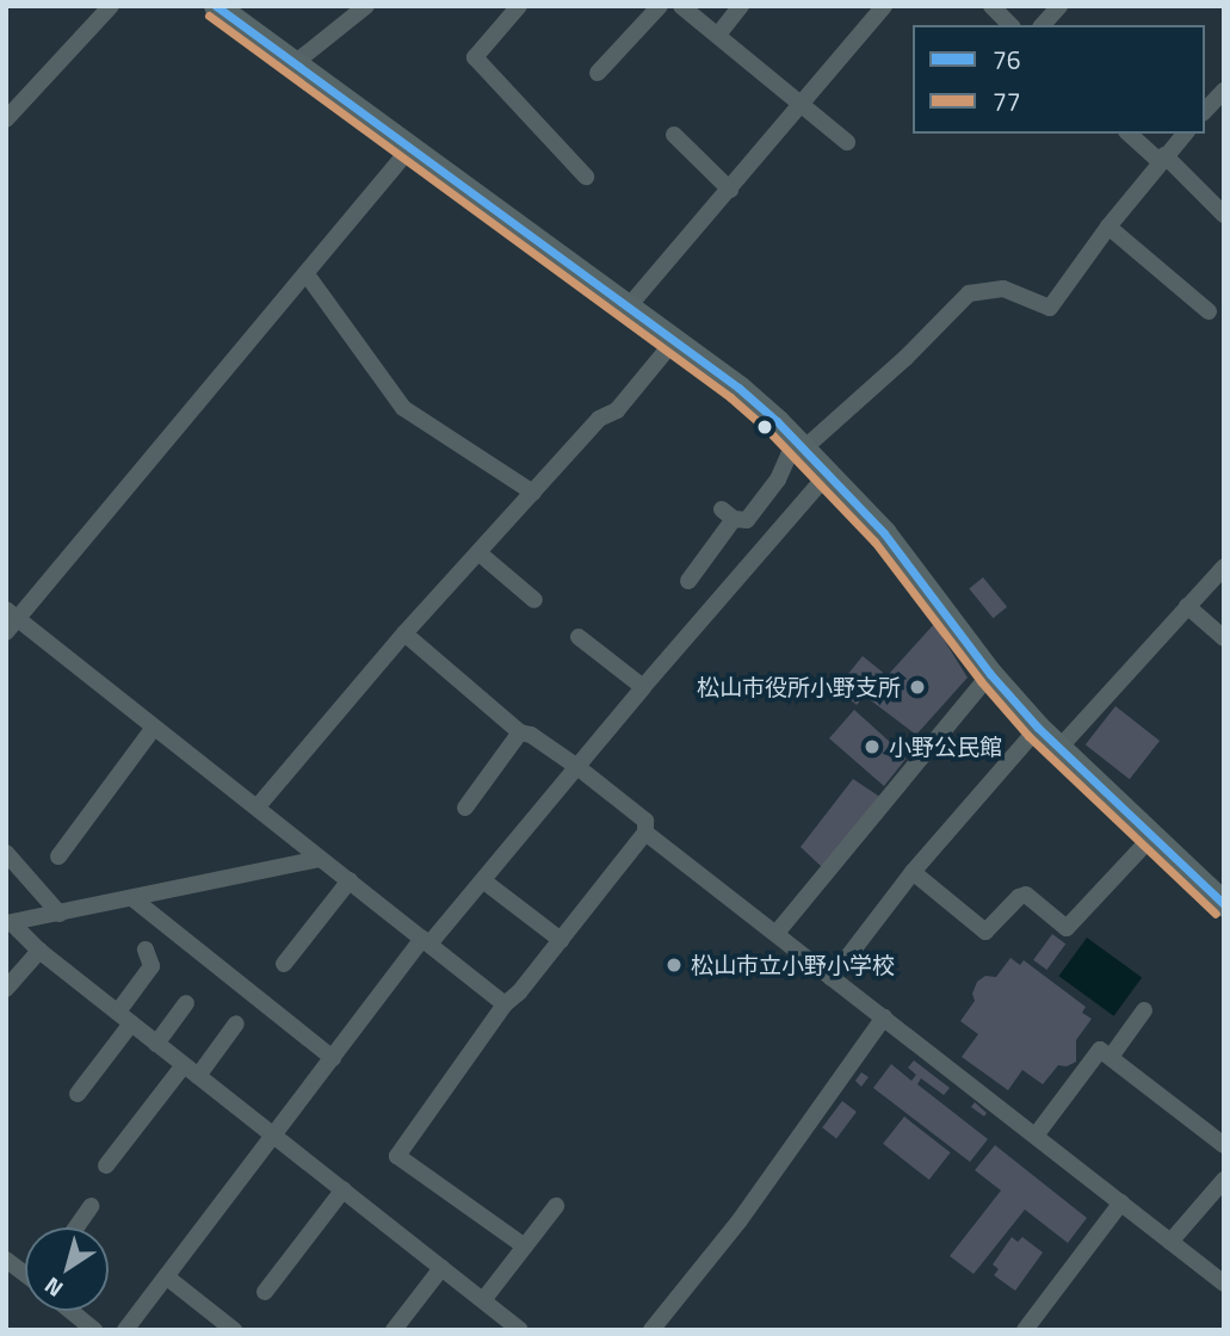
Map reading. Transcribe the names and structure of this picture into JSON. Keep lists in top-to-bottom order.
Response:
{
  "places": ["松山市役所小野支所", "小野公民館", "松山市立小野小学校"],
  "lines": ["transit line 76", "transit line 77"],
  "legend": ["76", "77"],
  "north": "bottom left"
}
